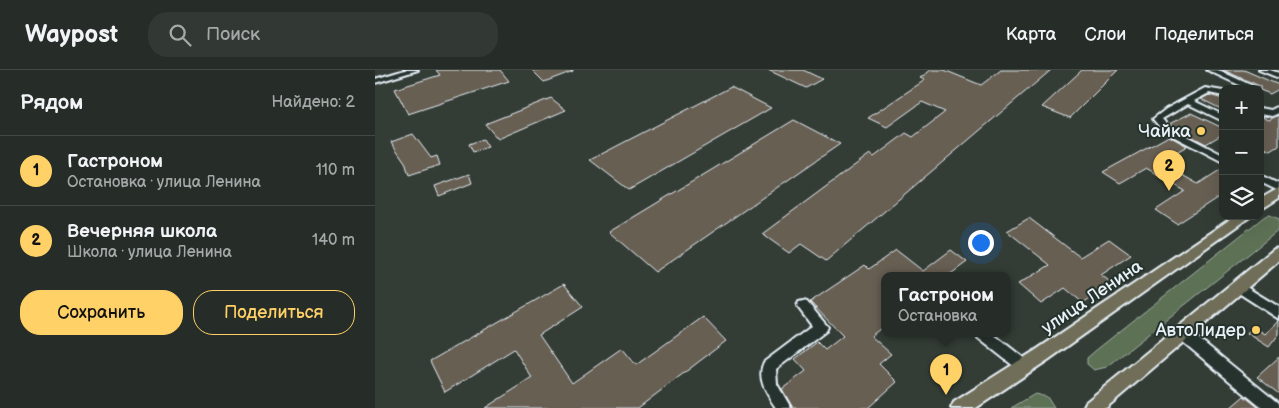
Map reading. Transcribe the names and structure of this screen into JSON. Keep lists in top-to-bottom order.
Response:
{
  "streets": {
    "main road": ["улица Ленина"]
  },
  "places": ["Чайка", "АвтоЛидер"],
  "page": {
    "header": "Waypost",
    "search": "Поиск",
    "nav": ["Карта", "Слои", "Поделиться"],
    "heading": ["Рядом", "Найдено: 2"],
    "map_buttons": ["+", "−"],
    "list": [
      {
        "mark": "1",
        "name": "Гастроном",
        "note": "Остановка · улица Ленина",
        "value": "110 m"
      },
      {
        "mark": "2",
        "name": "Вечерняя школа",
        "note": "Школа · улица Ленина",
        "value": "140 m"
      }
    ],
    "pins": ["2", "1"],
    "popup": ["Гастроном", "Остановка"],
    "buttons": ["Сохранить", "Поделиться"]
  }
}
